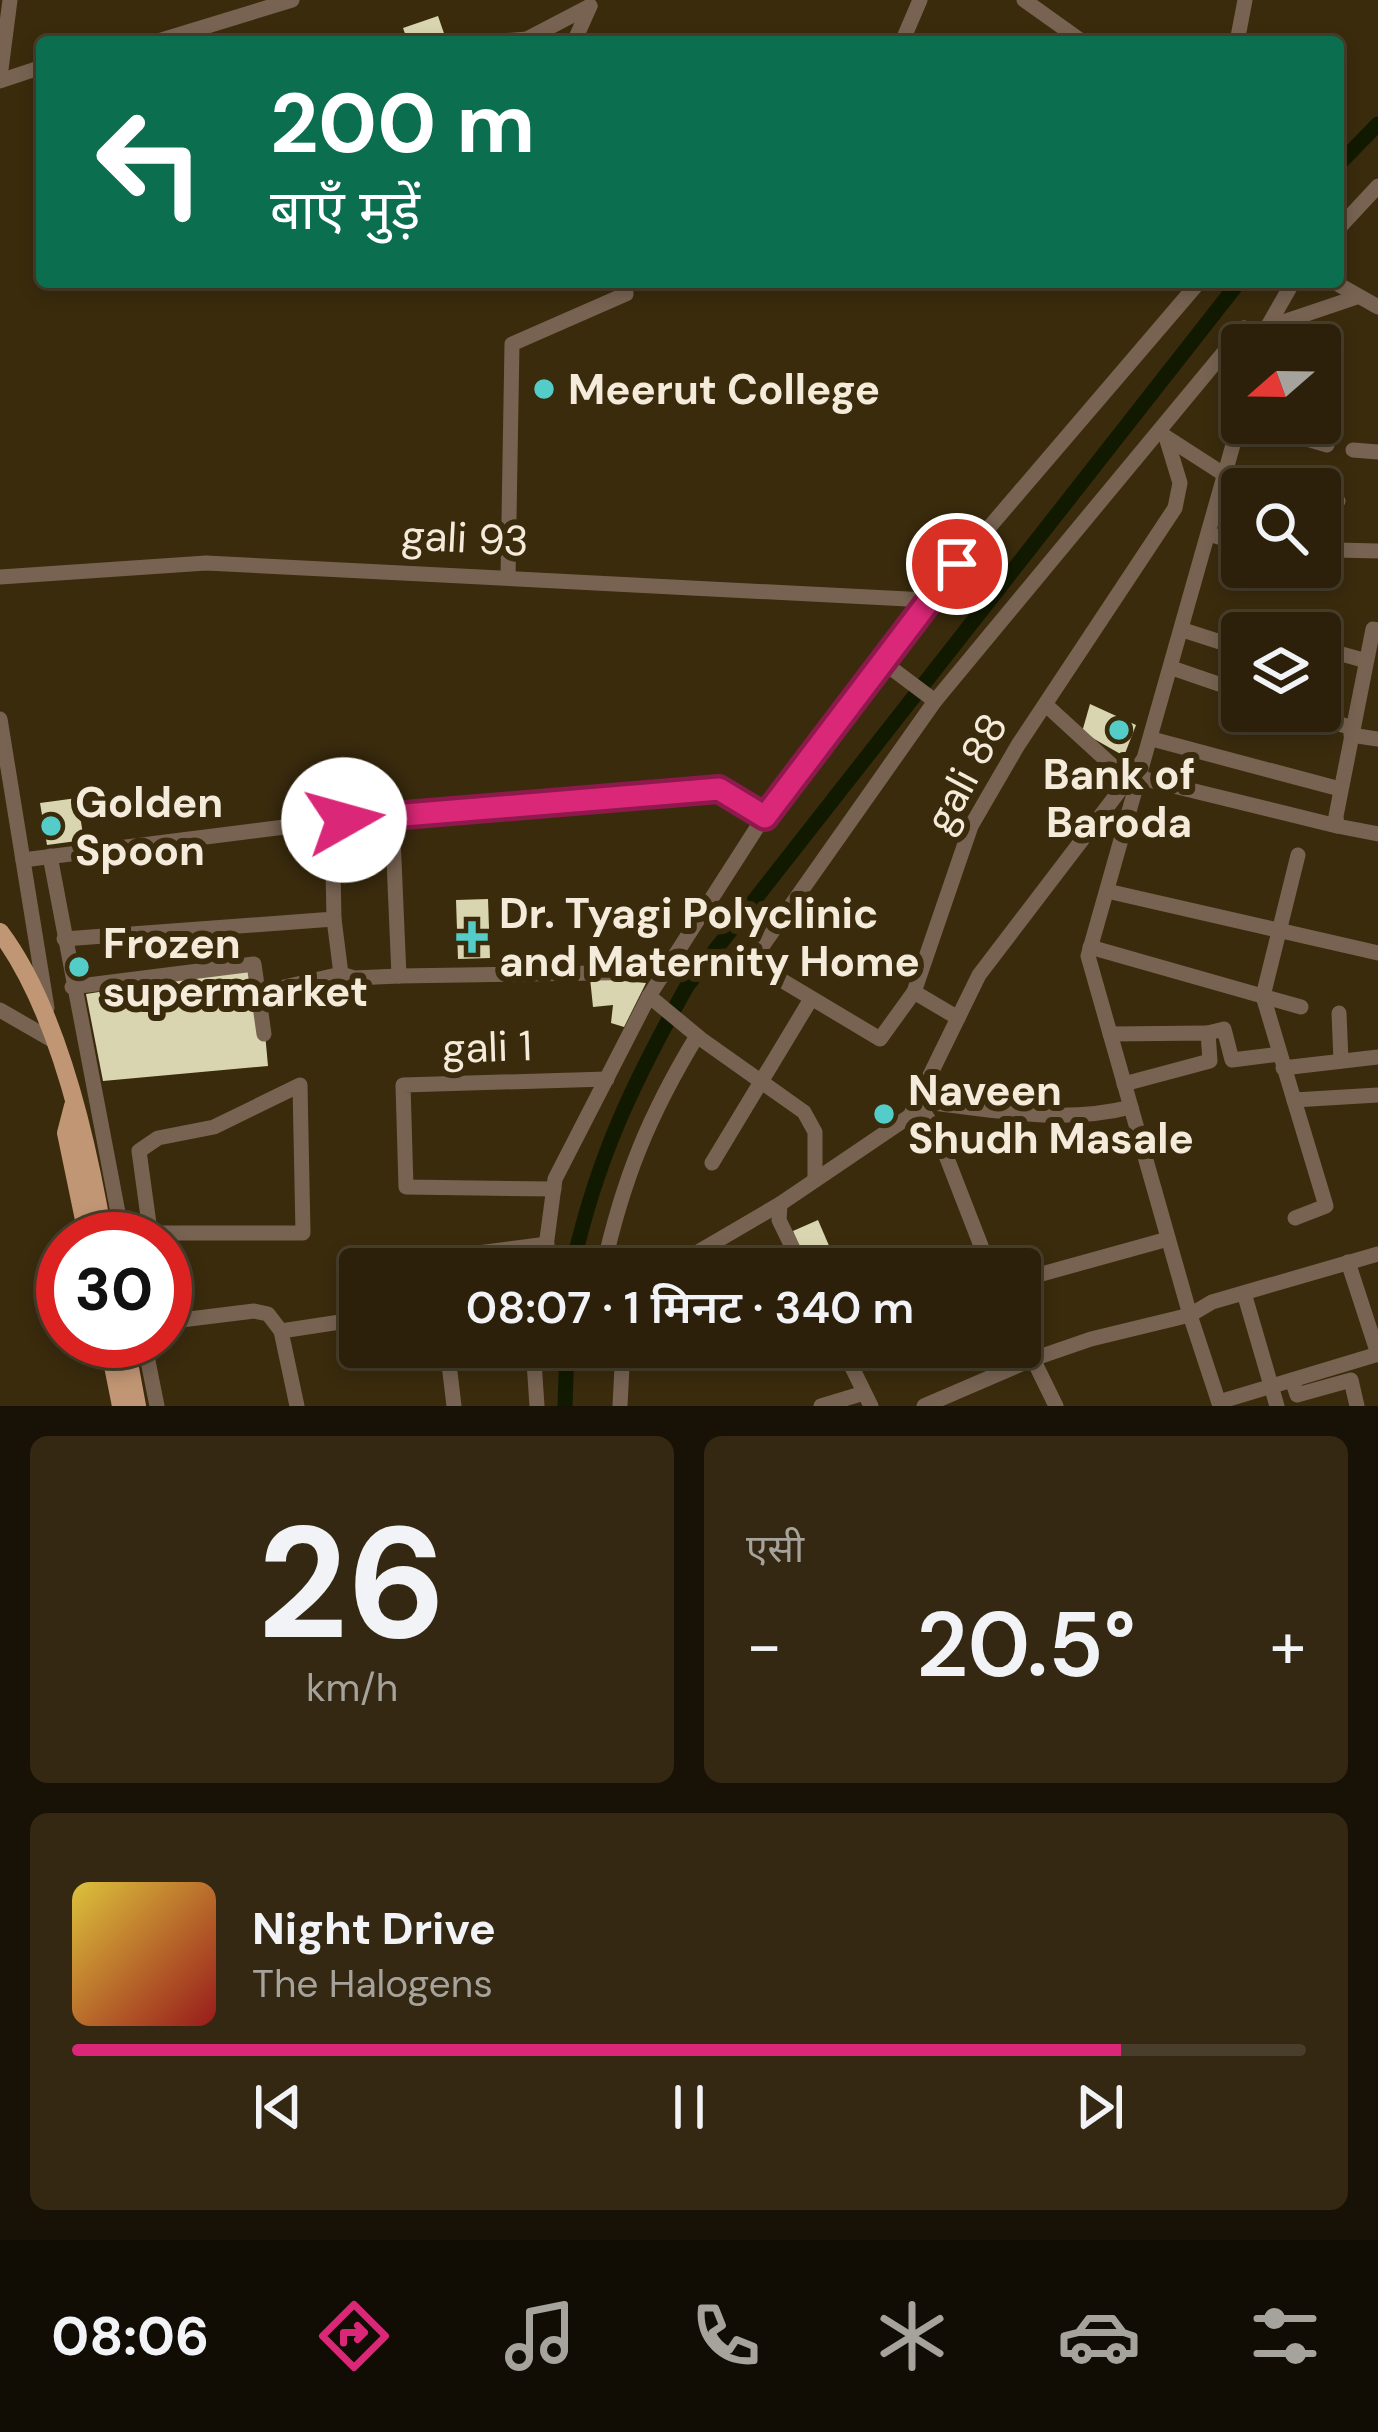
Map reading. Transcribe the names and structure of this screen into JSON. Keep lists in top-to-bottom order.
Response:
{
  "streets": {
    "street": ["gali 93", "gali 88", "gali 1"]
  },
  "places": {
    "other": [
      "Meerut College",
      "Bank of Baroda",
      "Golden Spoon",
      "Frozen supermarket",
      "Naveen Shudh Masale"
    ],
    "health": ["Dr. Tyagi Polyclinic and Maternity Home"]
  },
  "north": "left",
  "page": {
    "turn": ["200 m", "बाएँ मुड़ें"],
    "limit": "30",
    "trip": "08:07 · 1 मिनट · 340 m",
    "tile": [
      ["26", "km/h"],
      "एसी"
    ],
    "heat": ["−", "20.5°", "+"],
    "song": ["Night Drive", "The Halogens"],
    "tabs": "08:06"
  }
}
